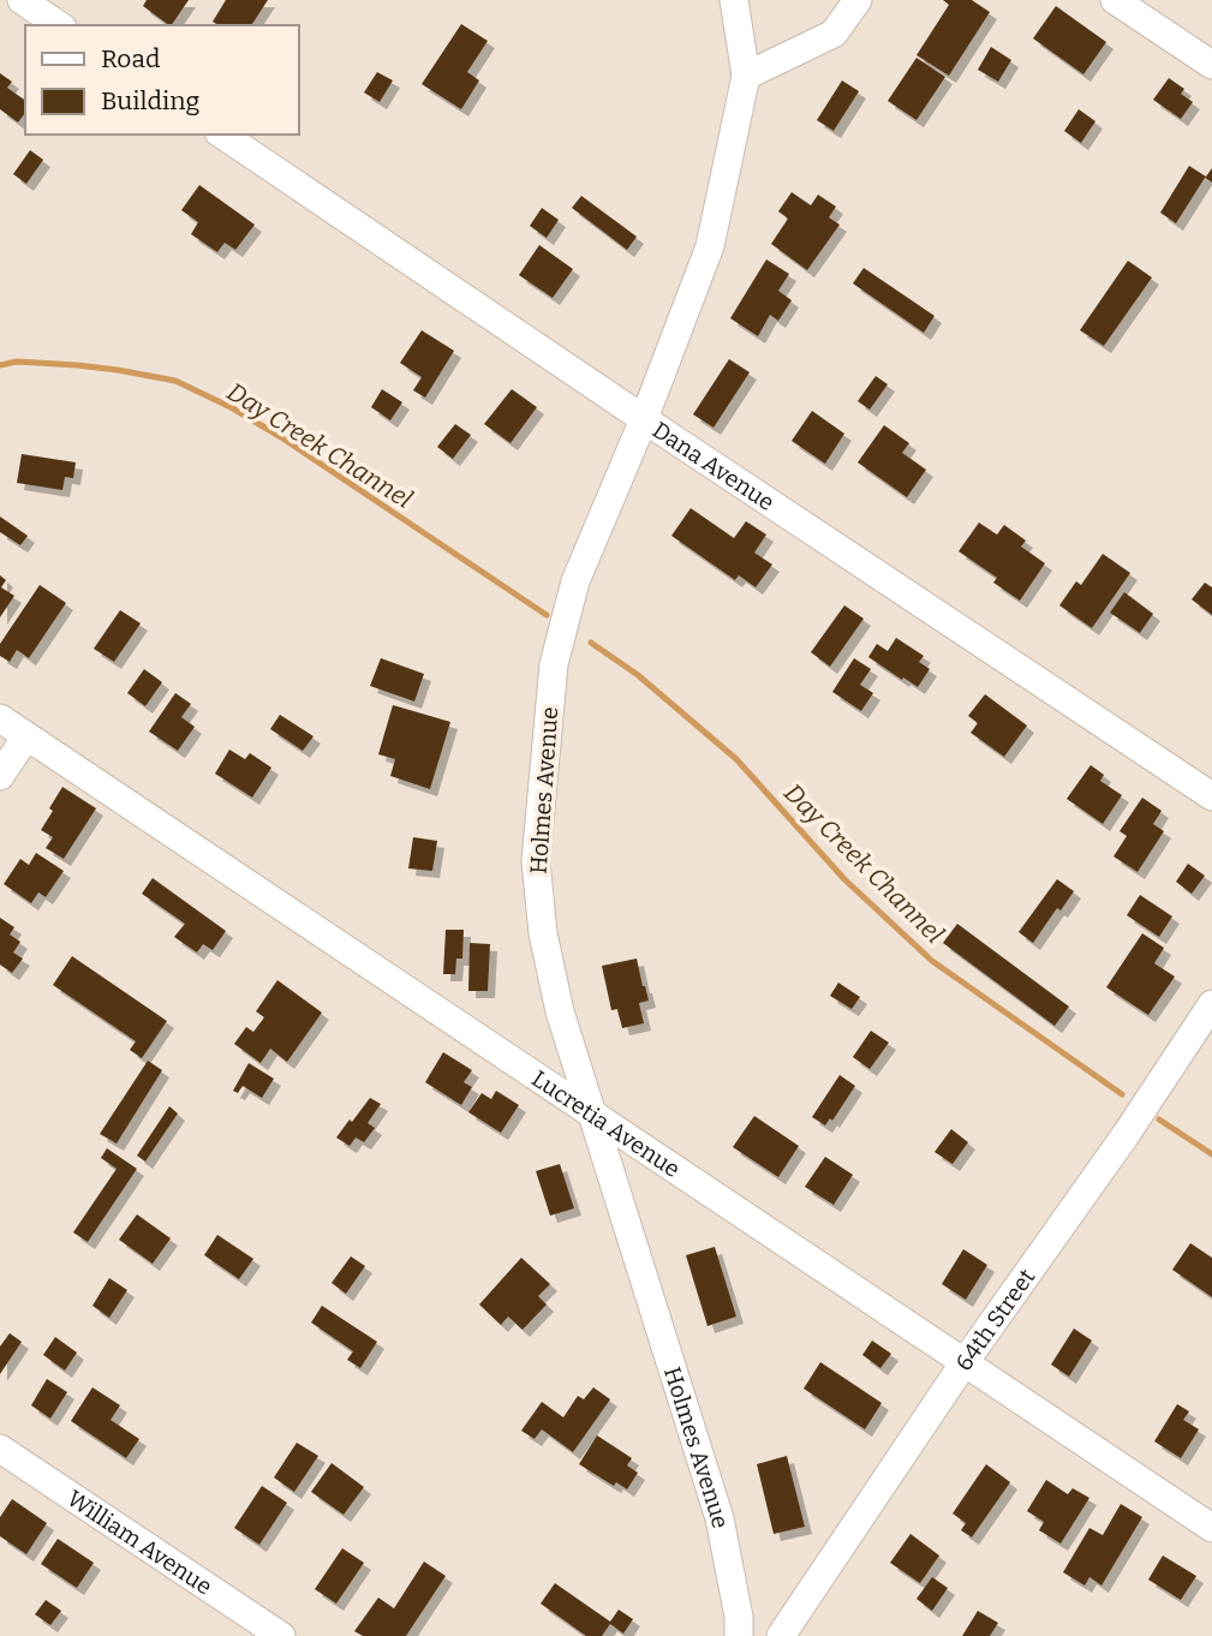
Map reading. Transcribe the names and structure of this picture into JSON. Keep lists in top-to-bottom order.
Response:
{
  "streets": {
    "street": [
      "Dana Avenue",
      "Holmes Avenue",
      "Lucretia Avenue",
      "64th Street",
      "William Avenue"
    ]
  },
  "crossings": [
    ["Dana Avenue", "Holmes Avenue"],
    ["Holmes Avenue", "Lucretia Avenue"],
    ["Lucretia Avenue", "64th Street"]
  ],
  "water": ["Day Creek Channel"],
  "legend": ["Road", "Building"]
}
